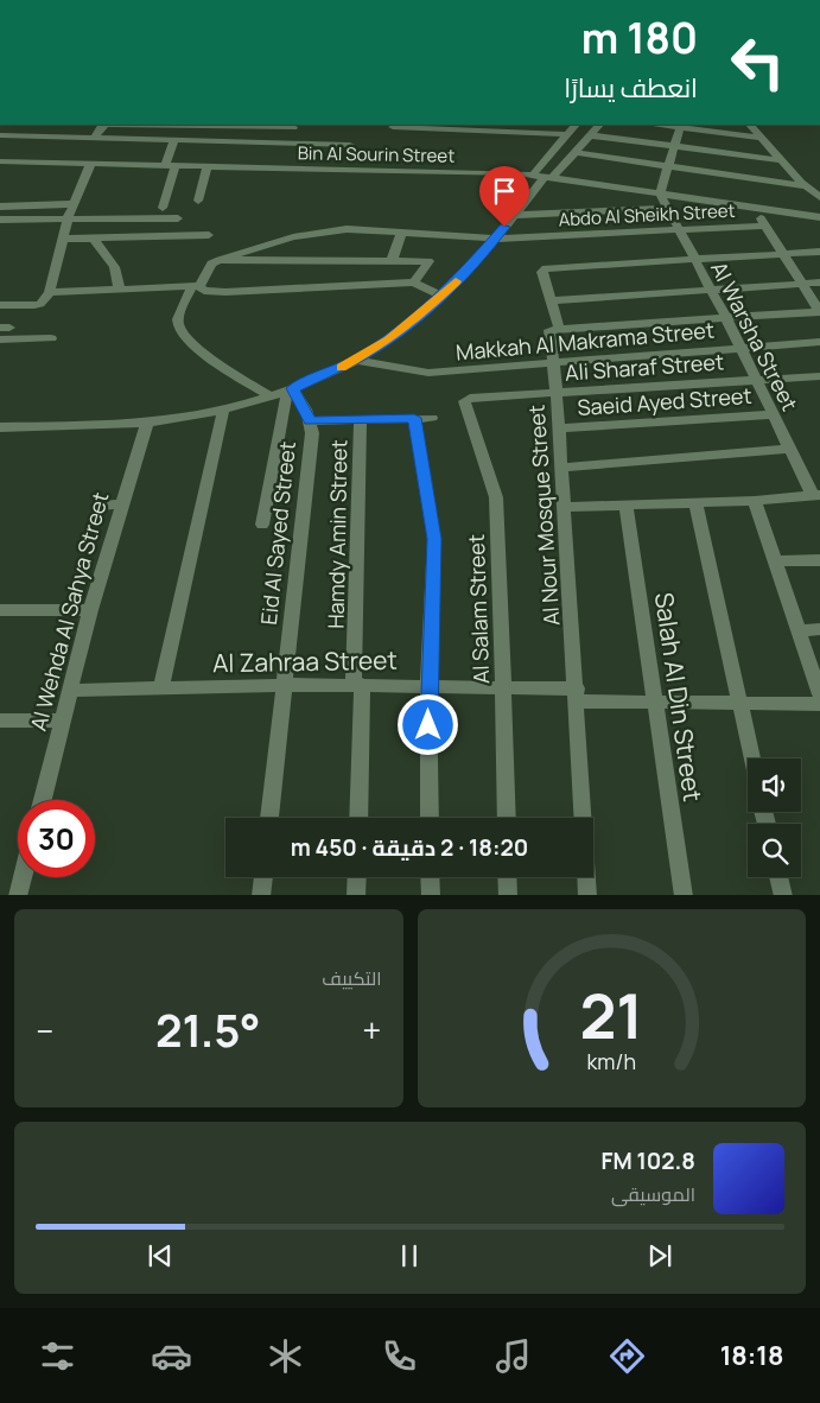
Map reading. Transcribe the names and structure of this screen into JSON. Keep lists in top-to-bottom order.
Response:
{
  "streets": {
    "street": [
      "Bin Al Sourin Street",
      "Abdo Al Sheikh Street",
      "Al Warsha Street",
      "Makkah Al Makrama Street",
      "Ali Sharaf Street",
      "Saeid Ayed Street",
      "Al Nour Mosque Street",
      "Eid Al Sayed Street",
      "Hamdy Amin Street",
      "Al Salam Street",
      "Al Wehda Al Sahya Street",
      "Al Zahraa Street",
      "Salah Al Din Street"
    ]
  },
  "crossings": [
    ["Bin Al Sourin Street", "Al Warsha Street"],
    ["Abdo Al Sheikh Street", "Al Warsha Street"],
    ["Al Warsha Street", "Makkah Al Makrama Street"],
    ["Al Warsha Street", "Ali Sharaf Street"],
    ["Al Warsha Street", "Saeid Ayed Street"],
    ["Al Warsha Street", "Al Nour Mosque Street"],
    ["Makkah Al Makrama Street", "Al Nour Mosque Street"],
    ["Ali Sharaf Street", "Al Nour Mosque Street"],
    ["Ali Sharaf Street", "Al Salam Street"],
    ["Saeid Ayed Street", "Al Nour Mosque Street"],
    ["Al Nour Mosque Street", "Al Zahraa Street"],
    ["Eid Al Sayed Street", "Al Zahraa Street"],
    ["Hamdy Amin Street", "Al Zahraa Street"],
    ["Al Salam Street", "Al Zahraa Street"],
    ["Al Wehda Al Sahya Street", "Al Zahraa Street"],
    ["Al Zahraa Street", "Salah Al Din Street"]
  ],
  "page": {
    "turn": ["180 m", "انعطف يسارًا"],
    "limit": "30",
    "trip": "18:20 · 2 دقيقة · 450 m",
    "tile": "التكييف",
    "heat": ["−", "21.5°", "+"],
    "song": ["102.8 FM", "الموسيقى"],
    "tabs": "18:18",
    "gauge": ["21", "km/h"]
  }
}
